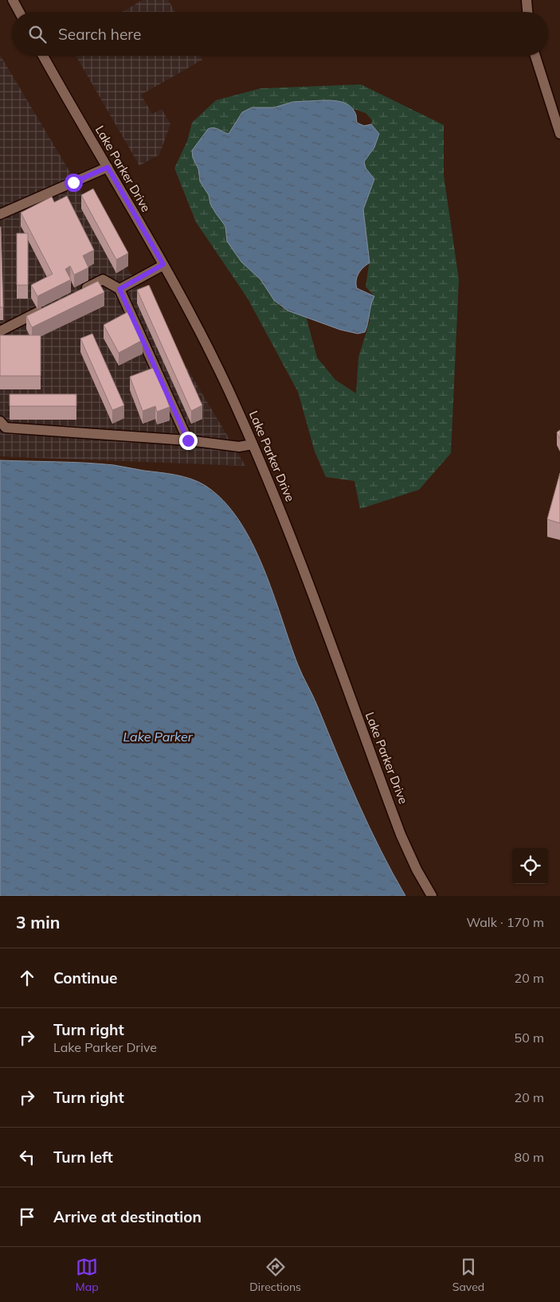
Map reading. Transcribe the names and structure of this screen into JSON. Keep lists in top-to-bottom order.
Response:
{
  "streets": {
    "street": ["Lake Parker Drive"]
  },
  "water": ["Lake Parker"],
  "page": {
    "search": "Search here",
    "heading": ["3 min", "Walk · 170 m"],
    "list": [
      ["Continue", "20 m"],
      ["Turn right", "Lake Parker Drive", "50 m"],
      ["Turn right", "20 m"],
      ["Turn left", "80 m"],
      "Arrive at destination"
    ],
    "nav": ["Map", "Directions", "Saved"]
  }
}
